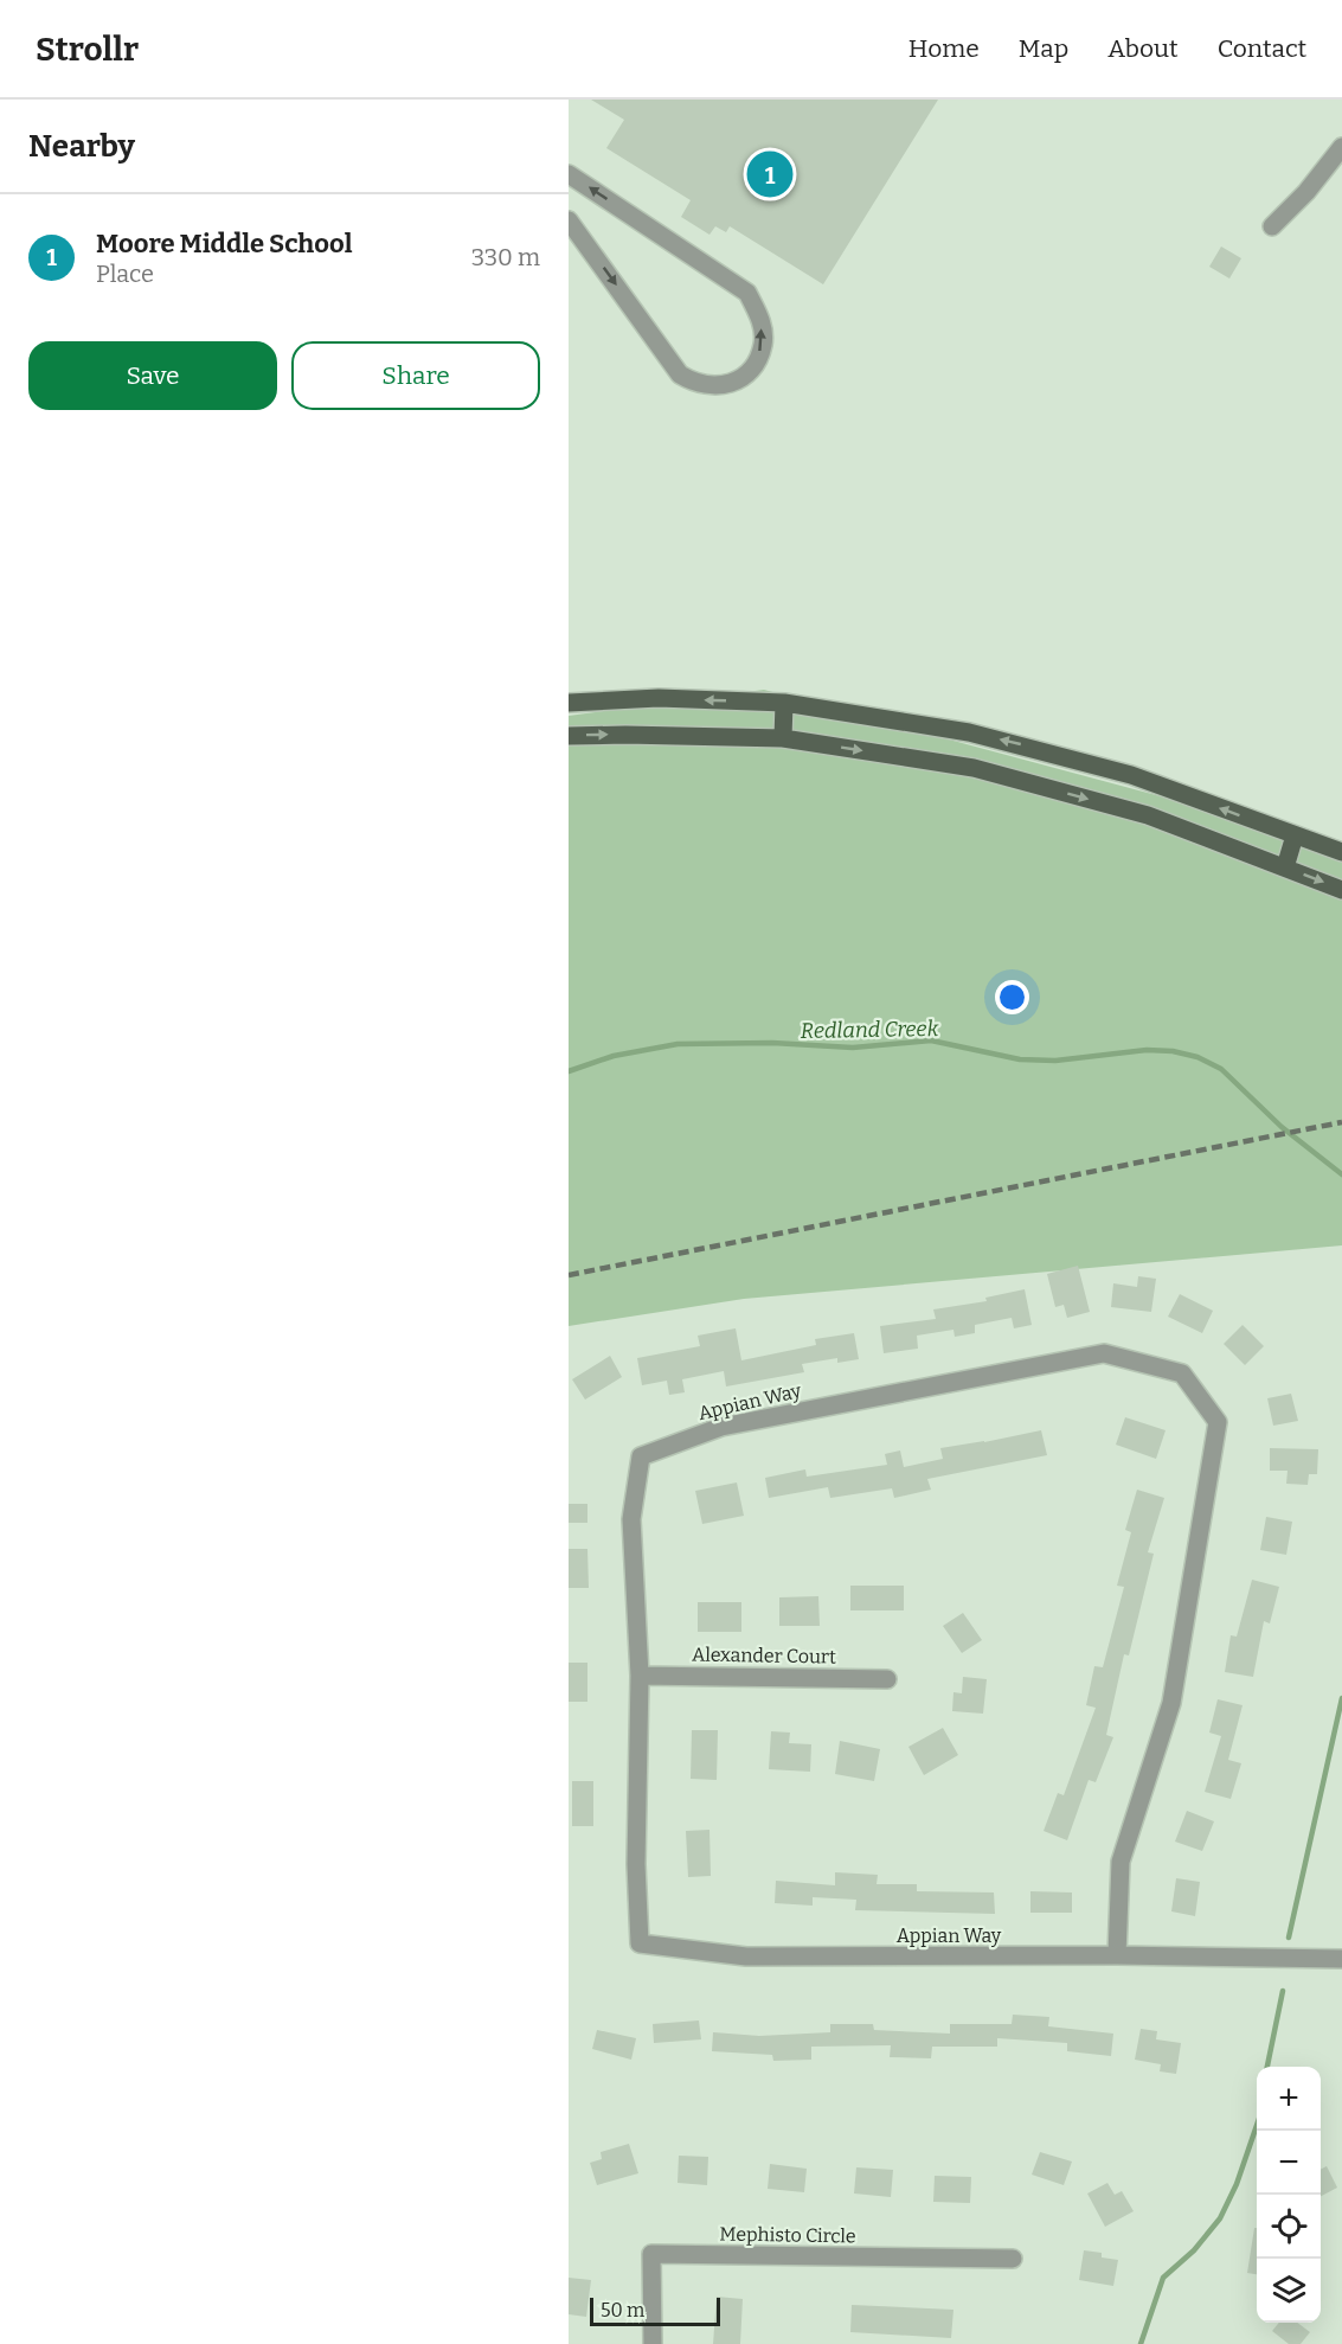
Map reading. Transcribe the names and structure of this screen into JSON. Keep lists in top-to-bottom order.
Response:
{
  "streets": {
    "street": ["Appian Way", "Alexander Court", "Mephisto Circle"]
  },
  "crossings": [
    ["Appian Way", "Alexander Court"]
  ],
  "water": ["Redland Creek"],
  "scale_bar": "50 m",
  "page": {
    "header": "Strollr",
    "nav": [
      "Home",
      "Map",
      "About",
      "Contact"
    ],
    "heading": "Nearby",
    "pins": "1",
    "list": [
      {
        "mark": "1",
        "name": "Moore Middle School",
        "note": "Place",
        "value": "330 m"
      }
    ],
    "buttons": ["Save", "Share"],
    "map_buttons": ["+", "−"],
    "scale": "50 m"
  }
}
